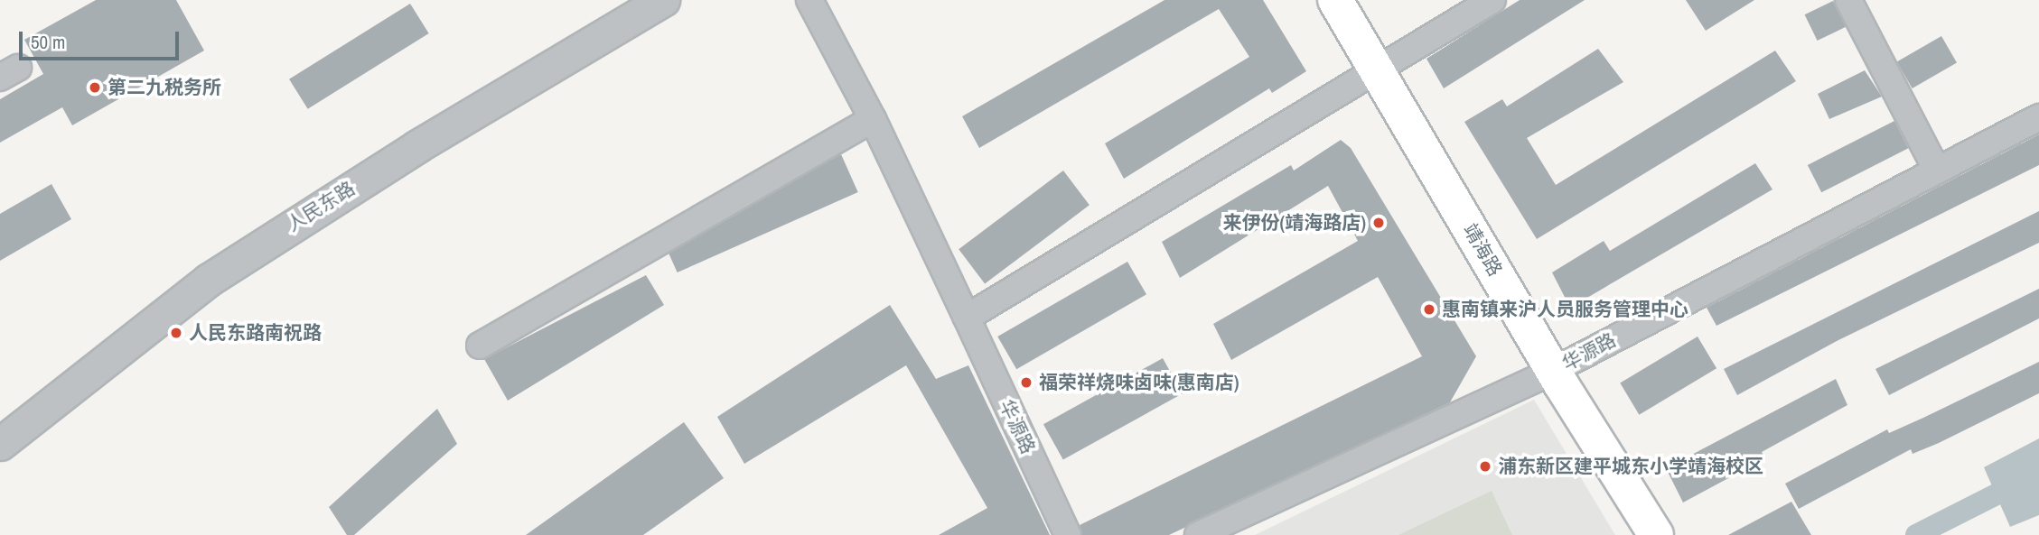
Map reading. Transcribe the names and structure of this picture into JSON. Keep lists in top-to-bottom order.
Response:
{
  "streets": {
    "main road": ["靖海路"],
    "street": ["人民东路", "华源路"]
  },
  "crossings": [
    ["靖海路", "华源路"]
  ],
  "places": [
    "第二九税务所",
    "来伊份(靖海路店)",
    "惠南镇来沪人员服务管理中心",
    "人民东路南祝路",
    "福荣祥烧味卤味(惠南店)",
    "浦东新区建平城东小学靖海校区"
  ],
  "scale_bar": "50 m"
}
